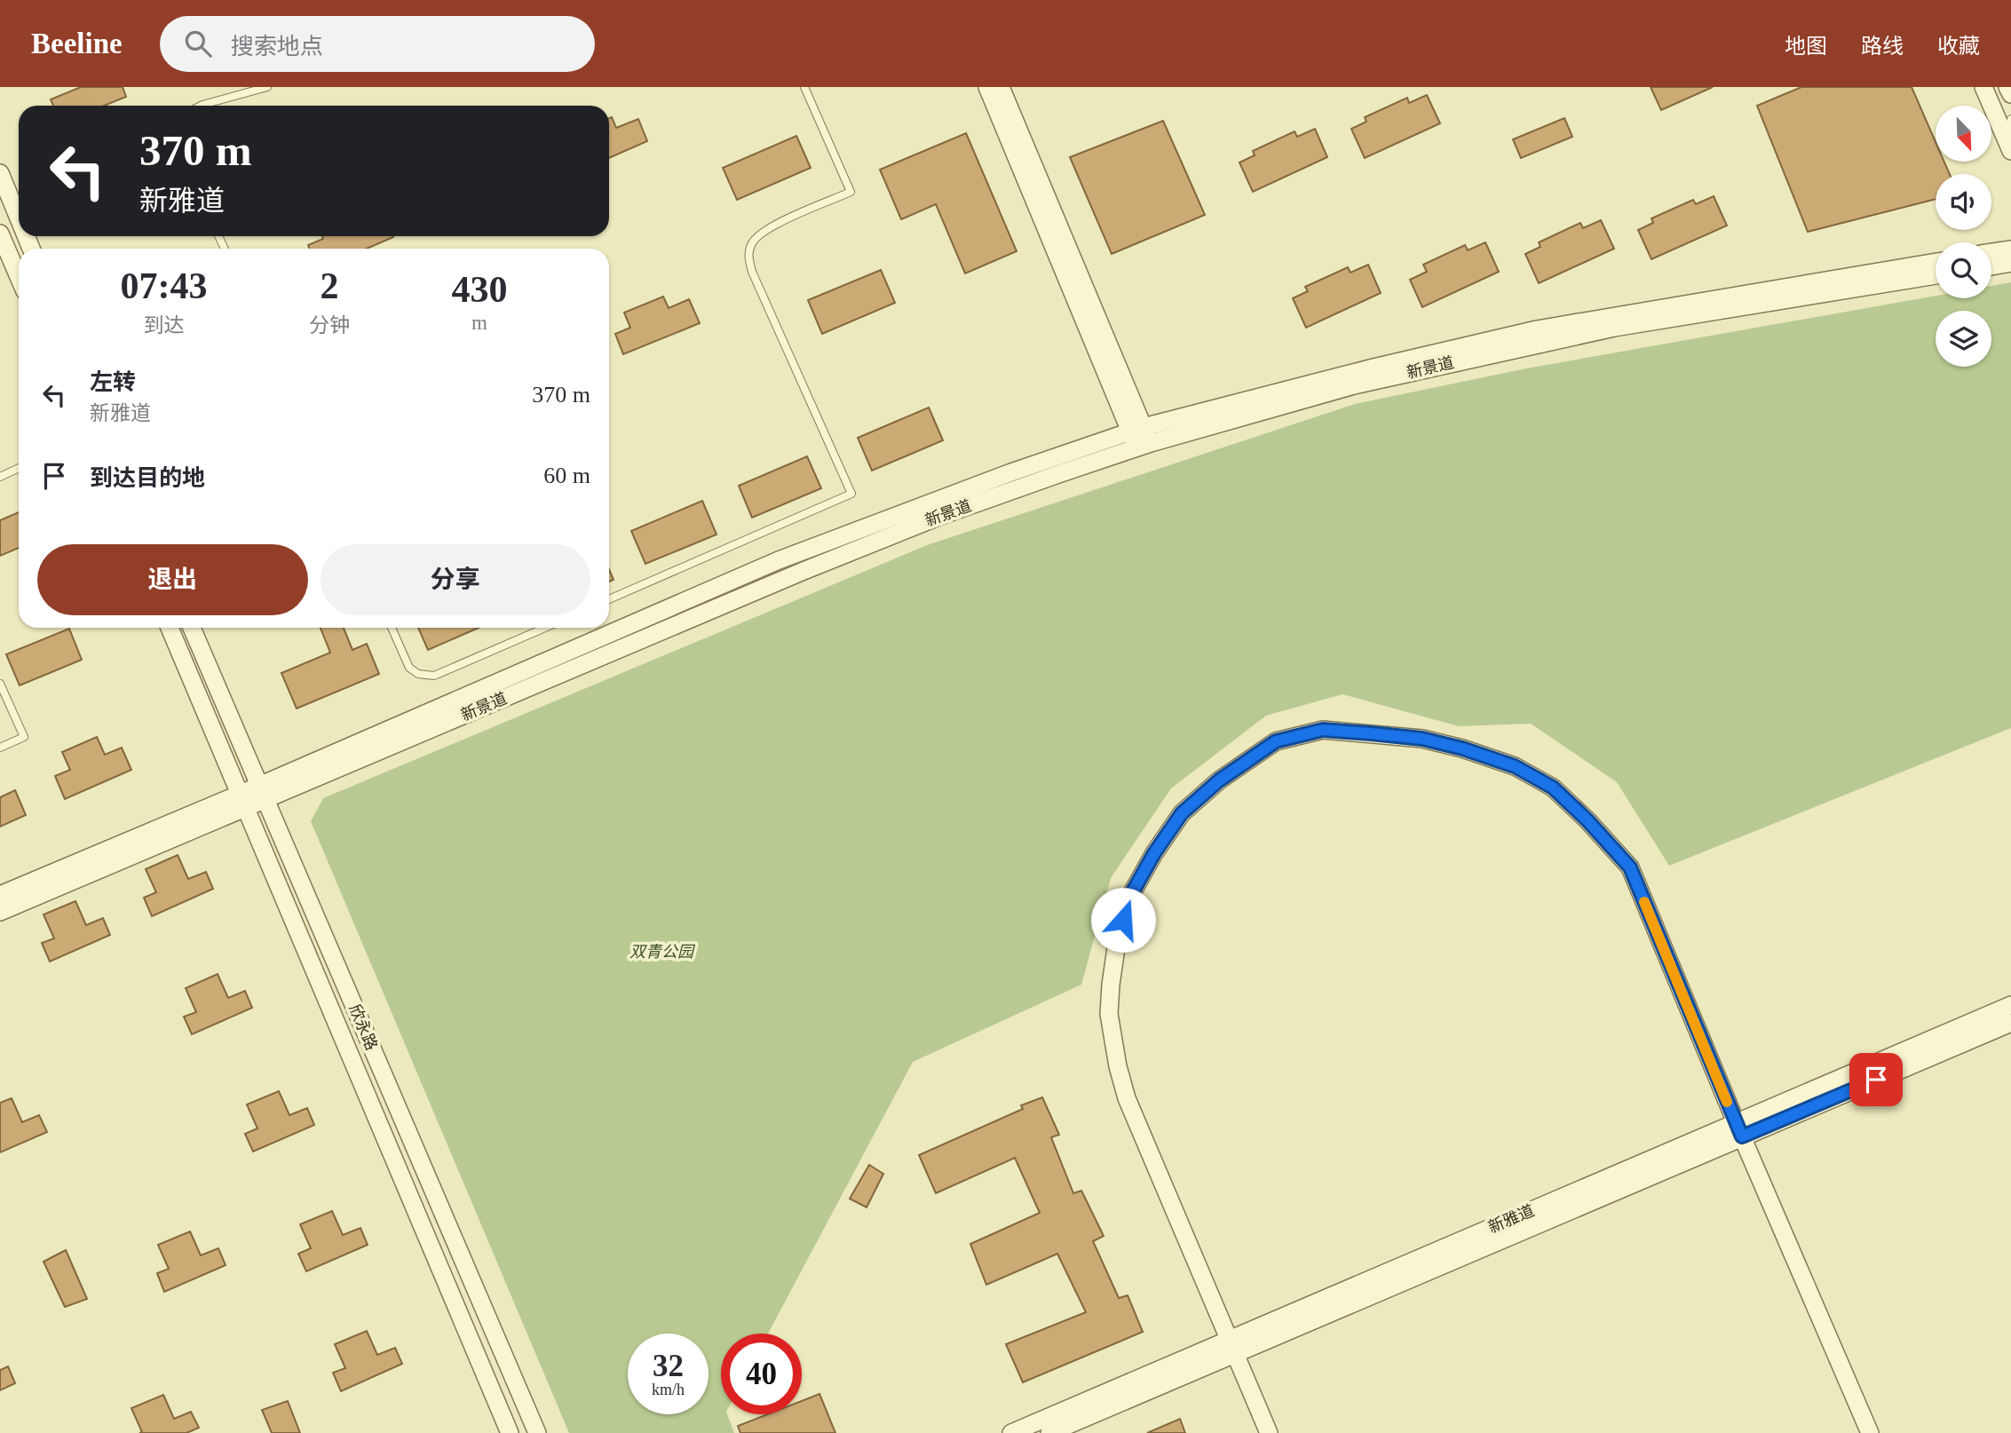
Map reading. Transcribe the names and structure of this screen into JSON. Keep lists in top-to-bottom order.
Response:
{
  "streets": {
    "street": ["新景道", "欣永路", "新雅道"]
  },
  "crossings": [
    ["新景道", "欣永路"]
  ],
  "parks": ["双青公园"],
  "north": "bottom right",
  "page": {
    "header": "Beeline",
    "search": "搜索地点",
    "nav": ["地图", "路线", "收藏"],
    "turn": ["370 m", "新雅道"],
    "eta": [
      "07:43",
      "到达",
      "2",
      "分钟",
      "430",
      "m"
    ],
    "list": [
      {
        "name": "左转",
        "note": "新雅道",
        "value": "370 m"
      },
      {
        "name": "到达目的地",
        "value": "60 m"
      }
    ],
    "buttons": ["退出", "分享"],
    "speed": "32 km/h",
    "limit": "40"
  }
}
